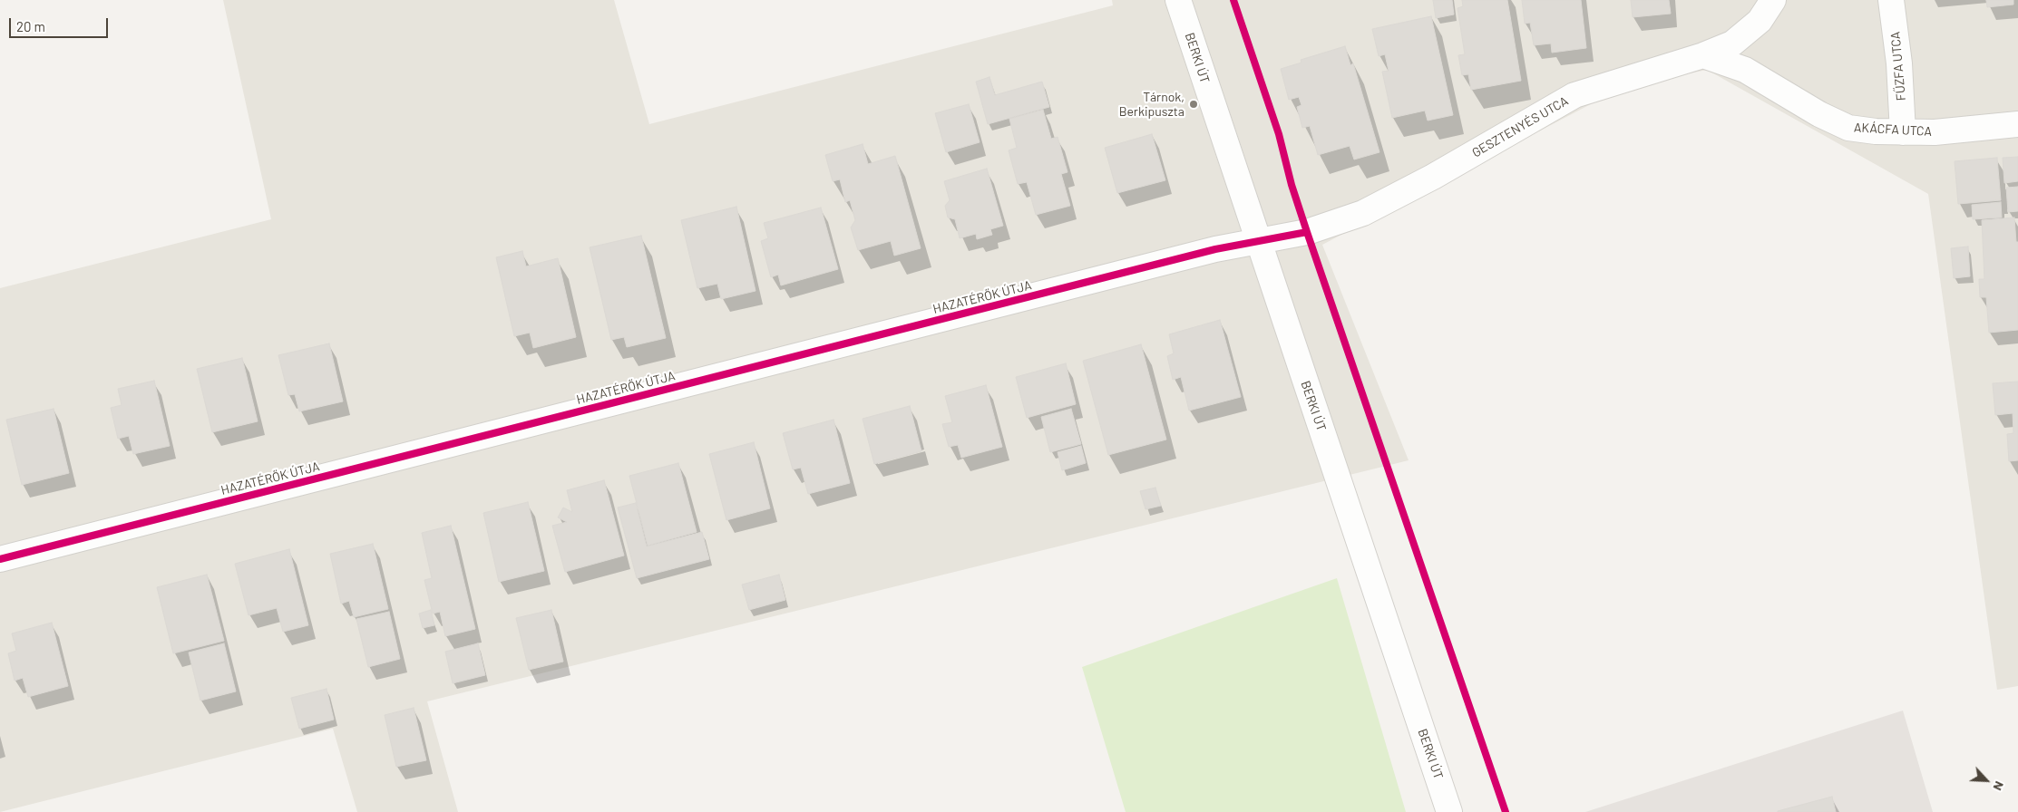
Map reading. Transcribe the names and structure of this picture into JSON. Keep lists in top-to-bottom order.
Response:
{
  "streets": {
    "street": [
      "BERKI ÚT",
      "FŰZFA UTCA",
      "GESZTENYÉS UTCA",
      "AKÁCFA UTCA",
      "HAZATÉRŐK ÚTJA"
    ]
  },
  "crossings": [
    ["BERKI ÚT", "GESZTENYÉS UTCA"],
    ["BERKI ÚT", "HAZATÉRŐK ÚTJA"],
    ["FŰZFA UTCA", "AKÁCFA UTCA"],
    ["GESZTENYÉS UTCA", "AKÁCFA UTCA"],
    ["GESZTENYÉS UTCA", "HAZATÉRŐK ÚTJA"]
  ],
  "places": ["Tárnok, Berkipuszta"],
  "scale_bar": "20 m",
  "north": "bottom right"
}
